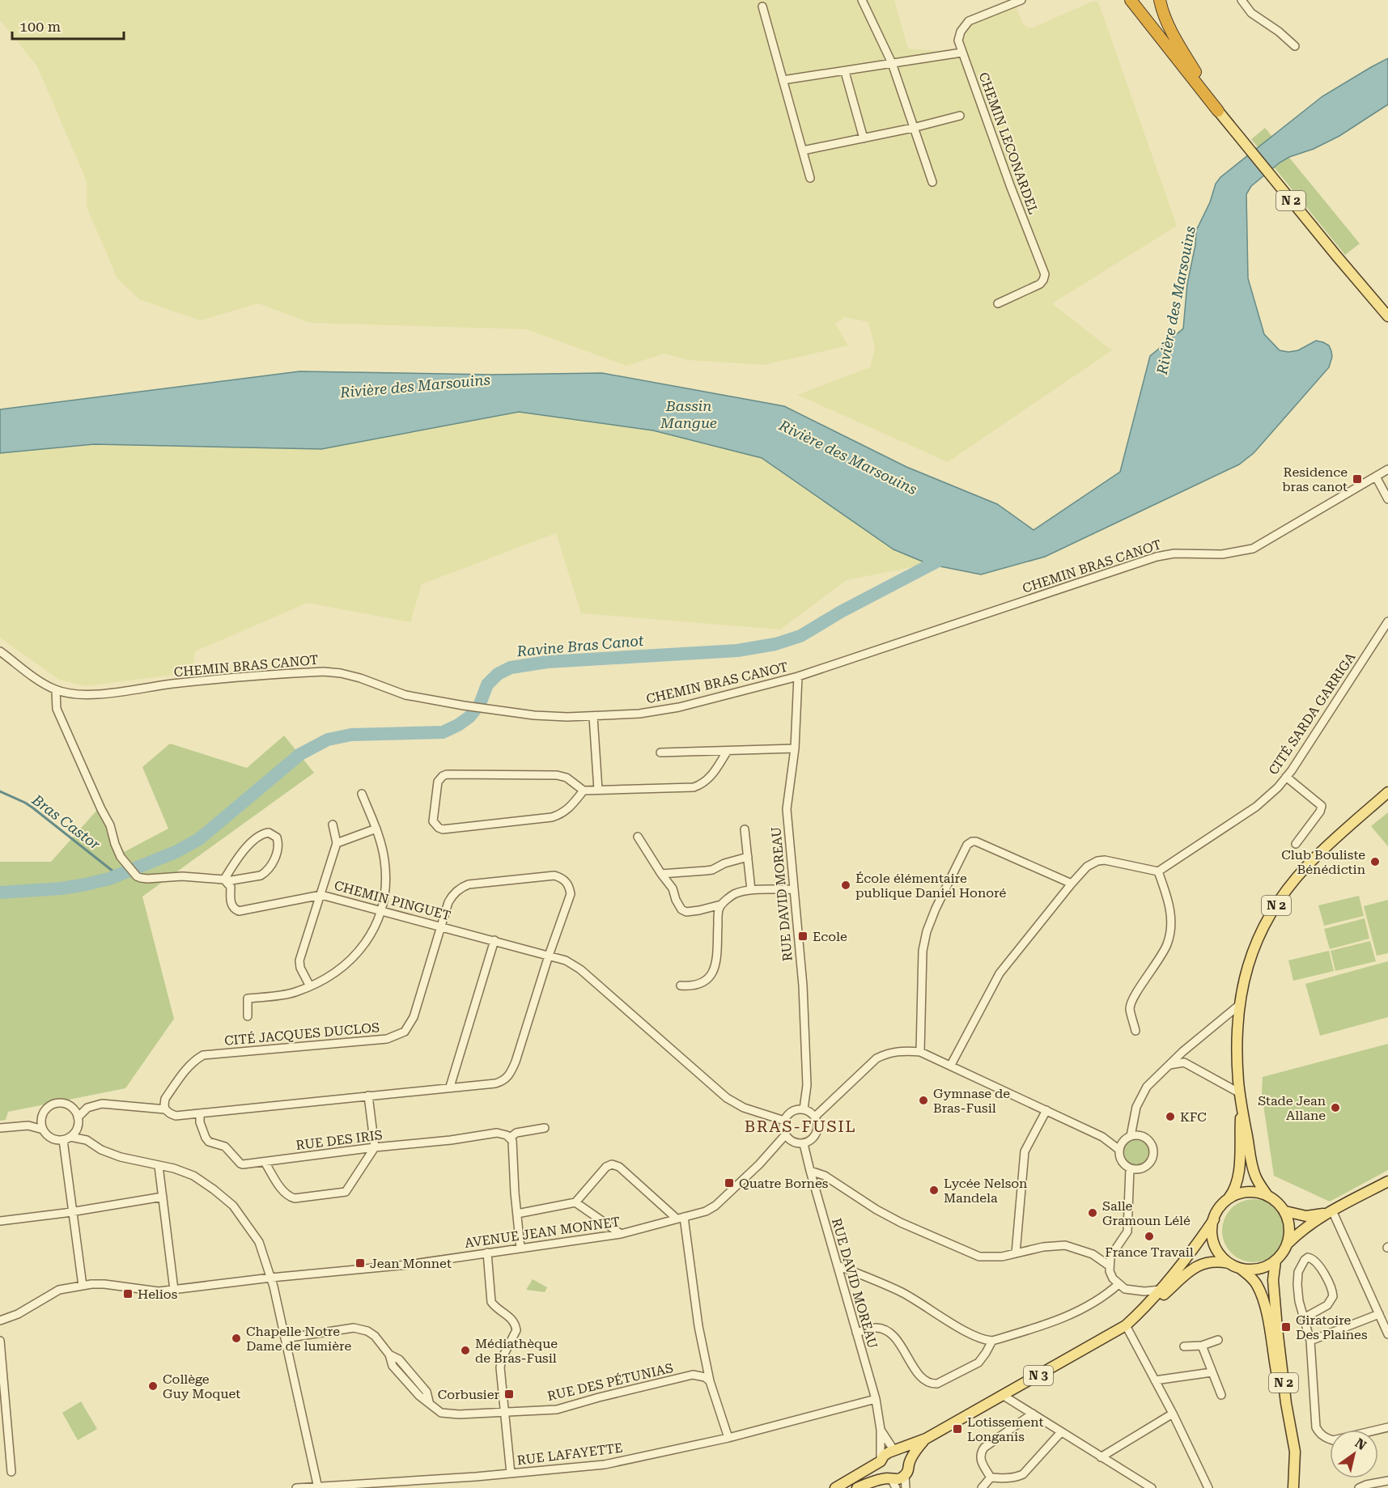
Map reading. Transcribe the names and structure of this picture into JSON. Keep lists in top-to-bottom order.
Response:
{
  "streets": {
    "highway": ["N 2"],
    "main road": ["N 3"],
    "street": [
      "CHEMIN LECONARDEL",
      "CHEMIN BRAS CANOT",
      "CITÉ SARDA GARRIGA",
      "RUE DAVID MOREAU",
      "CHEMIN PINGUET",
      "CITÉ JACQUES DUCLOS",
      "RUE DES IRIS",
      "AVENUE JEAN MONNET",
      "RUE DES PÉTUNIAS",
      "RUE LAFAYETTE"
    ]
  },
  "crossings": [
    ["N 2", "N 3"],
    ["CHEMIN BRAS CANOT", "RUE DAVID MOREAU"],
    ["RUE DAVID MOREAU", "CHEMIN PINGUET"],
    ["RUE DAVID MOREAU", "AVENUE JEAN MONNET"],
    ["RUE DAVID MOREAU", "N 3"],
    ["RUE DAVID MOREAU", "RUE LAFAYETTE"],
    ["CHEMIN PINGUET", "CITÉ JACQUES DUCLOS"],
    ["CHEMIN PINGUET", "AVENUE JEAN MONNET"],
    ["CITÉ JACQUES DUCLOS", "RUE DES IRIS"]
  ],
  "districts": ["BRAS-FUSIL"],
  "water": [
    "Rivière des Marsouins",
    "Bassin Mangue",
    "Ravine Bras Canot",
    "Bras Castor"
  ],
  "places": {
    "transit": [
      "Residence bras canot",
      "Ecole",
      "Quatre Bornes",
      "Jean Monnet",
      "Helios",
      "Giratoire Des Plaines",
      "Corbusier",
      "Lotissement Longanis"
    ],
    "other": [
      "Club Bouliste Bénédictin",
      "École élémentaire publique Daniel Honoré",
      "Gymnase de Bras-Fusil",
      "Stade Jean Allane",
      "KFC",
      "Lycée Nelson Mandela",
      "Salle Gramoun Lélé",
      "France Travail",
      "Chapelle Notre Dame de lumière",
      "Médiathèque de Bras-Fusil",
      "Collège Guy Moquet"
    ]
  },
  "scale_bar": "100 m",
  "north": "top right"
}
